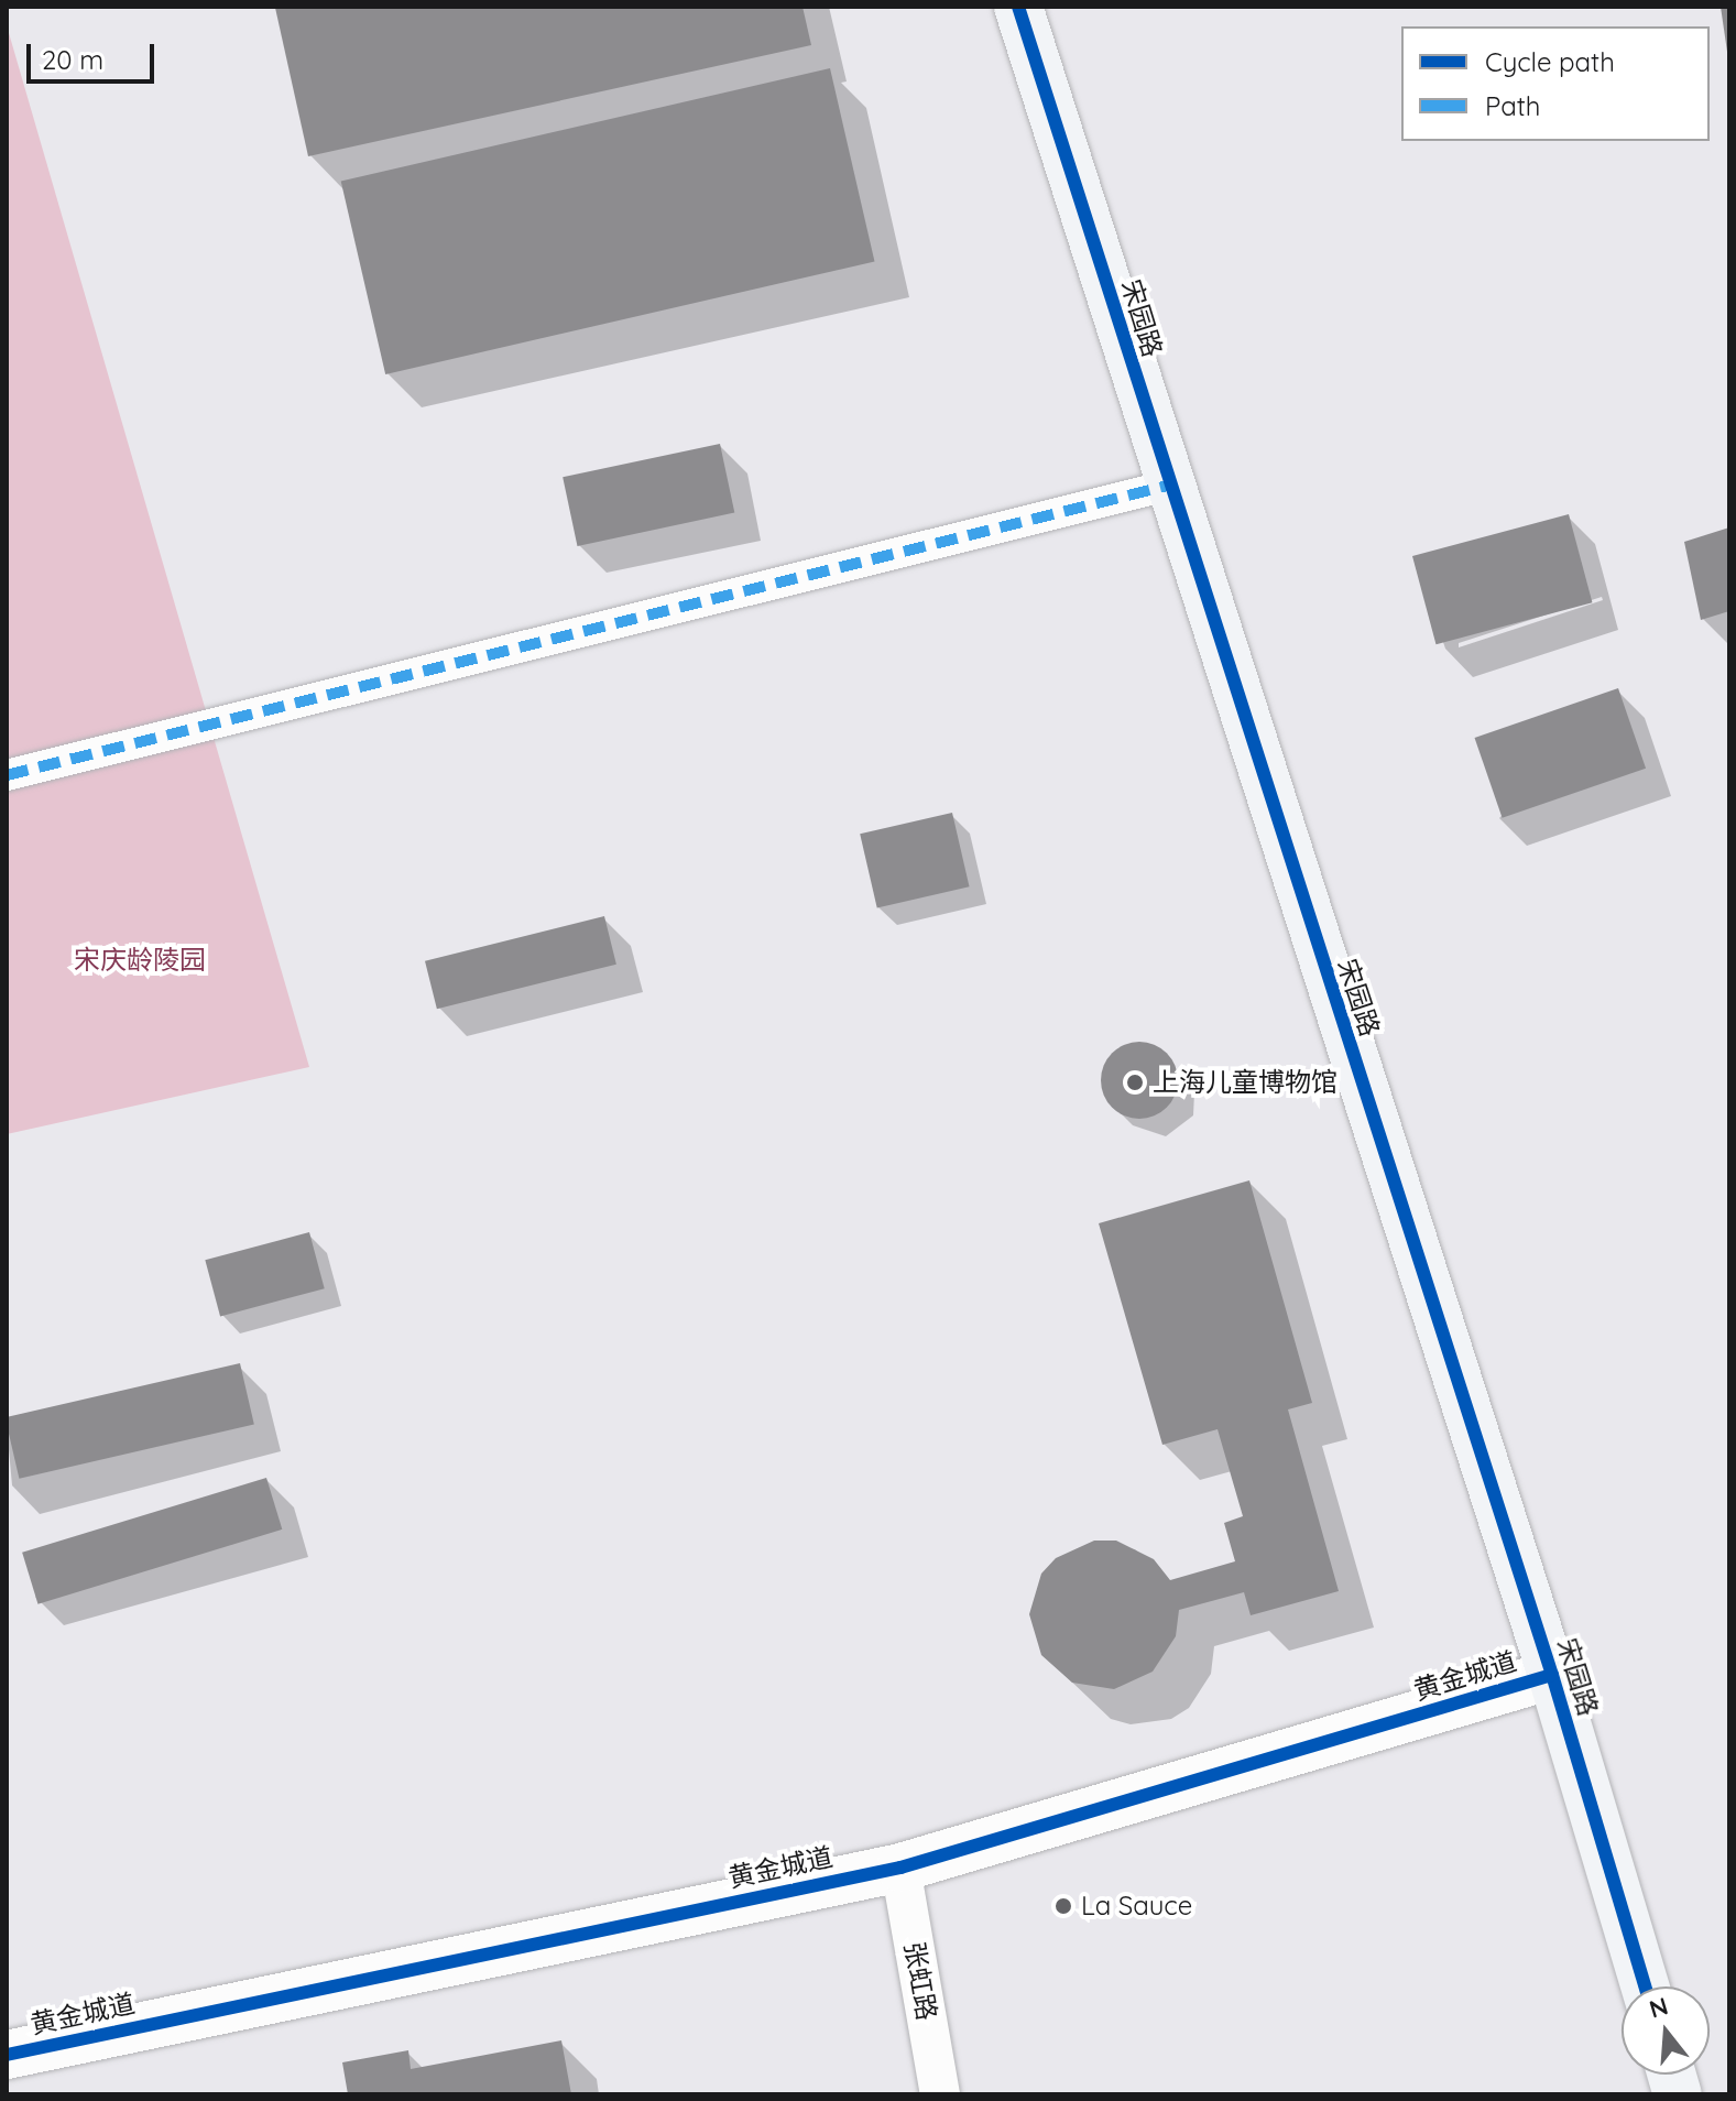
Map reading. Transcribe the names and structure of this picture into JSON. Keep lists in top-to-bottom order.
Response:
{
  "streets": {
    "main road": ["宋园路"],
    "street": ["黄金城道", "张虹路"]
  },
  "crossings": [
    ["宋园路", "黄金城道"],
    ["黄金城道", "张虹路"]
  ],
  "parks": ["宋庆龄陵园"],
  "places": ["上海儿童博物馆", "La Sauce"],
  "legend": ["Cycle path", "Path"],
  "scale_bar": "20 m",
  "north": "top"
}
